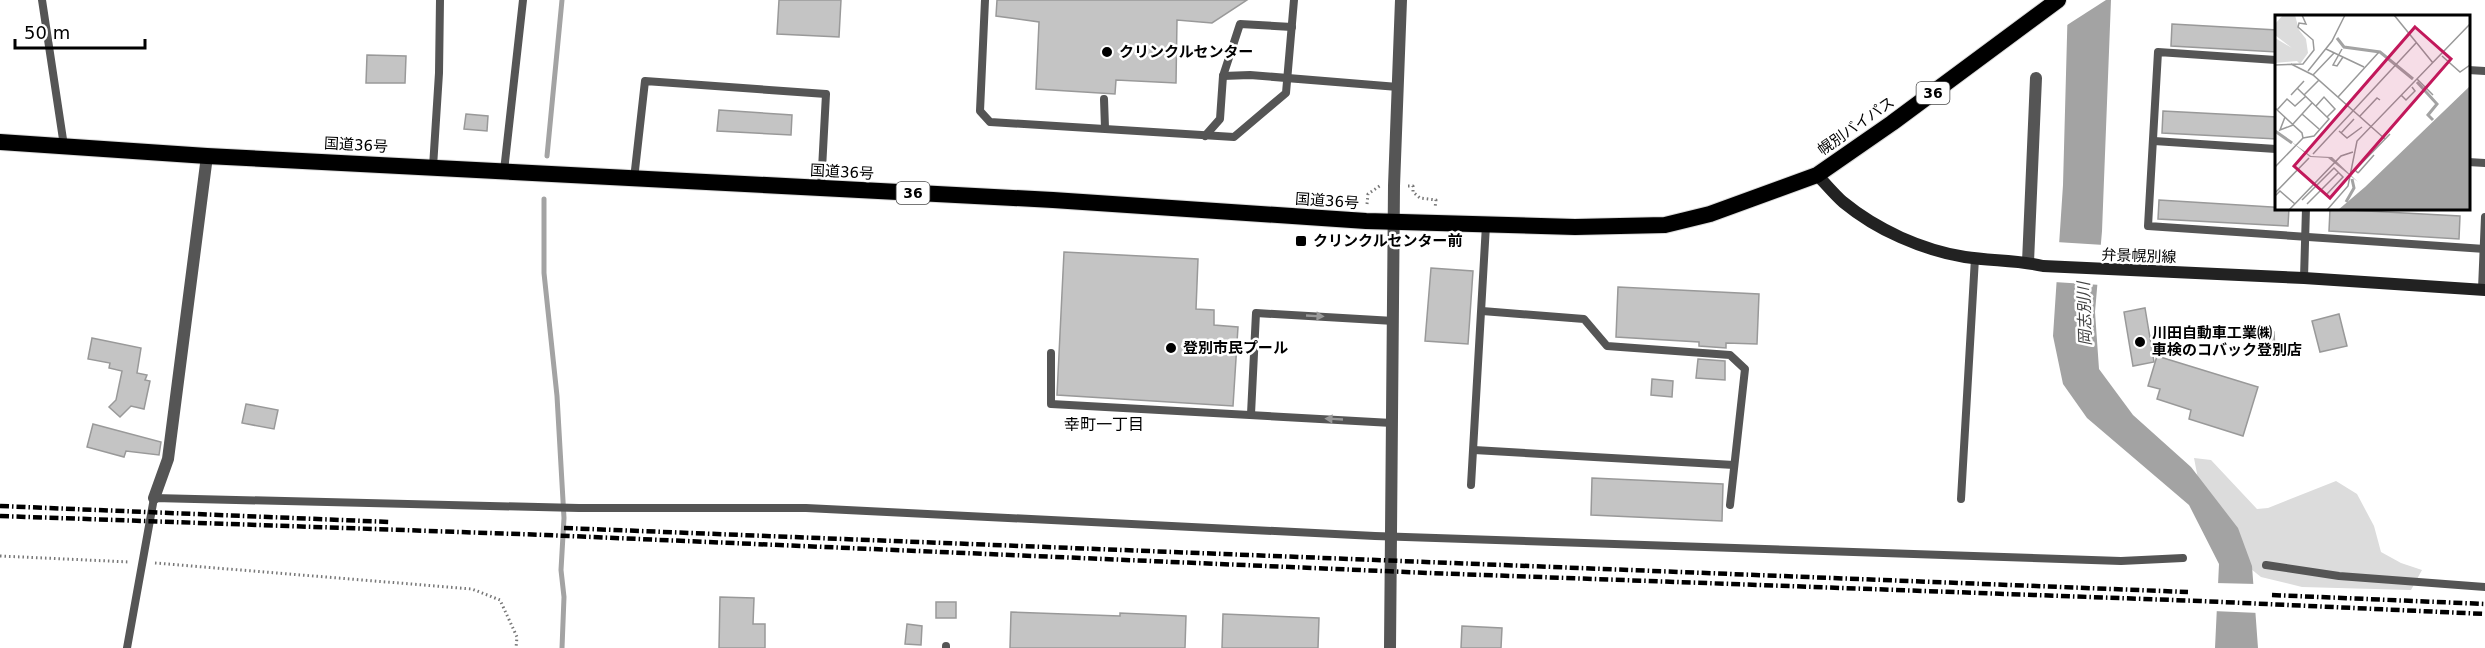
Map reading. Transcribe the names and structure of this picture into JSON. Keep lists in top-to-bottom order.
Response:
{
  "streets": {
    "highway": ["36", "幌別バイパス", "国道36号"],
    "main road": ["弁景幌別線"]
  },
  "crossings": [
    ["幌別バイパス", "国道36号"],
    ["幌別バイパス", "弁景幌別線"],
    ["国道36号", "弁景幌別線"]
  ],
  "districts": ["幸町一丁目"],
  "water": ["岡志別川"],
  "places": {
    "other": ["クリンクルセンター", "川田自動車工業㈱ 車検のコバック登別店", "登別市民プール"],
    "transit": ["クリンクルセンター前"]
  },
  "scale_bar": "50 m"
}
